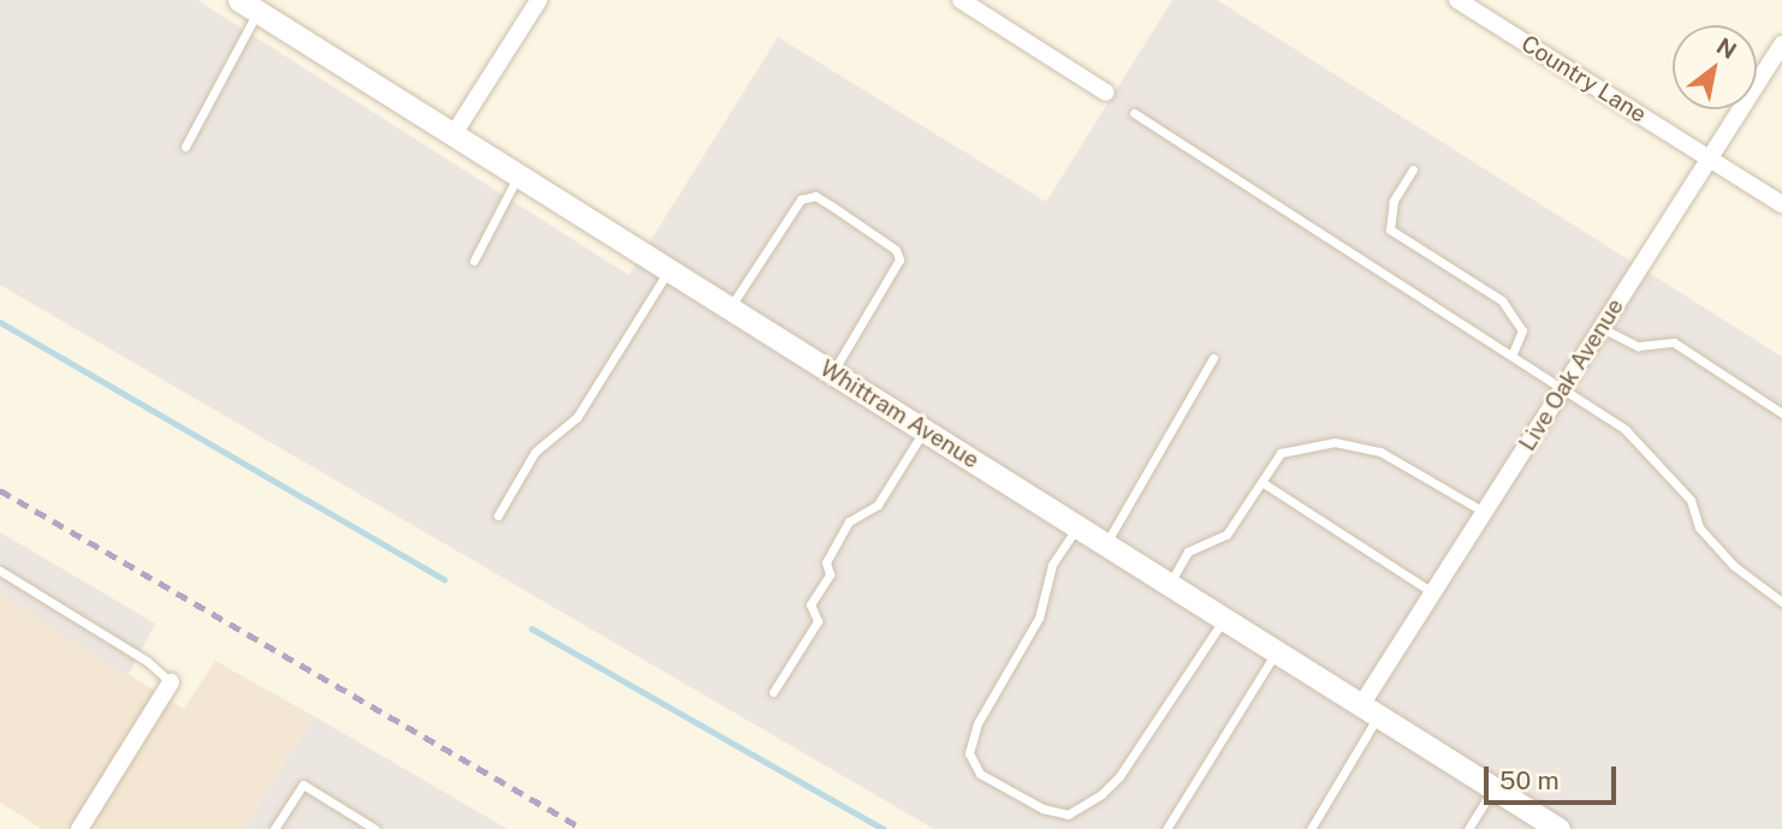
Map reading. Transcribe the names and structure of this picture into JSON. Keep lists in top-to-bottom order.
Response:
{
  "streets": {
    "street": ["Country Lane", "Live Oak Avenue", "Whittram Avenue"]
  },
  "crossings": [
    ["Country Lane", "Live Oak Avenue"],
    ["Live Oak Avenue", "Whittram Avenue"]
  ],
  "scale_bar": "50 m",
  "north": "top right"
}
